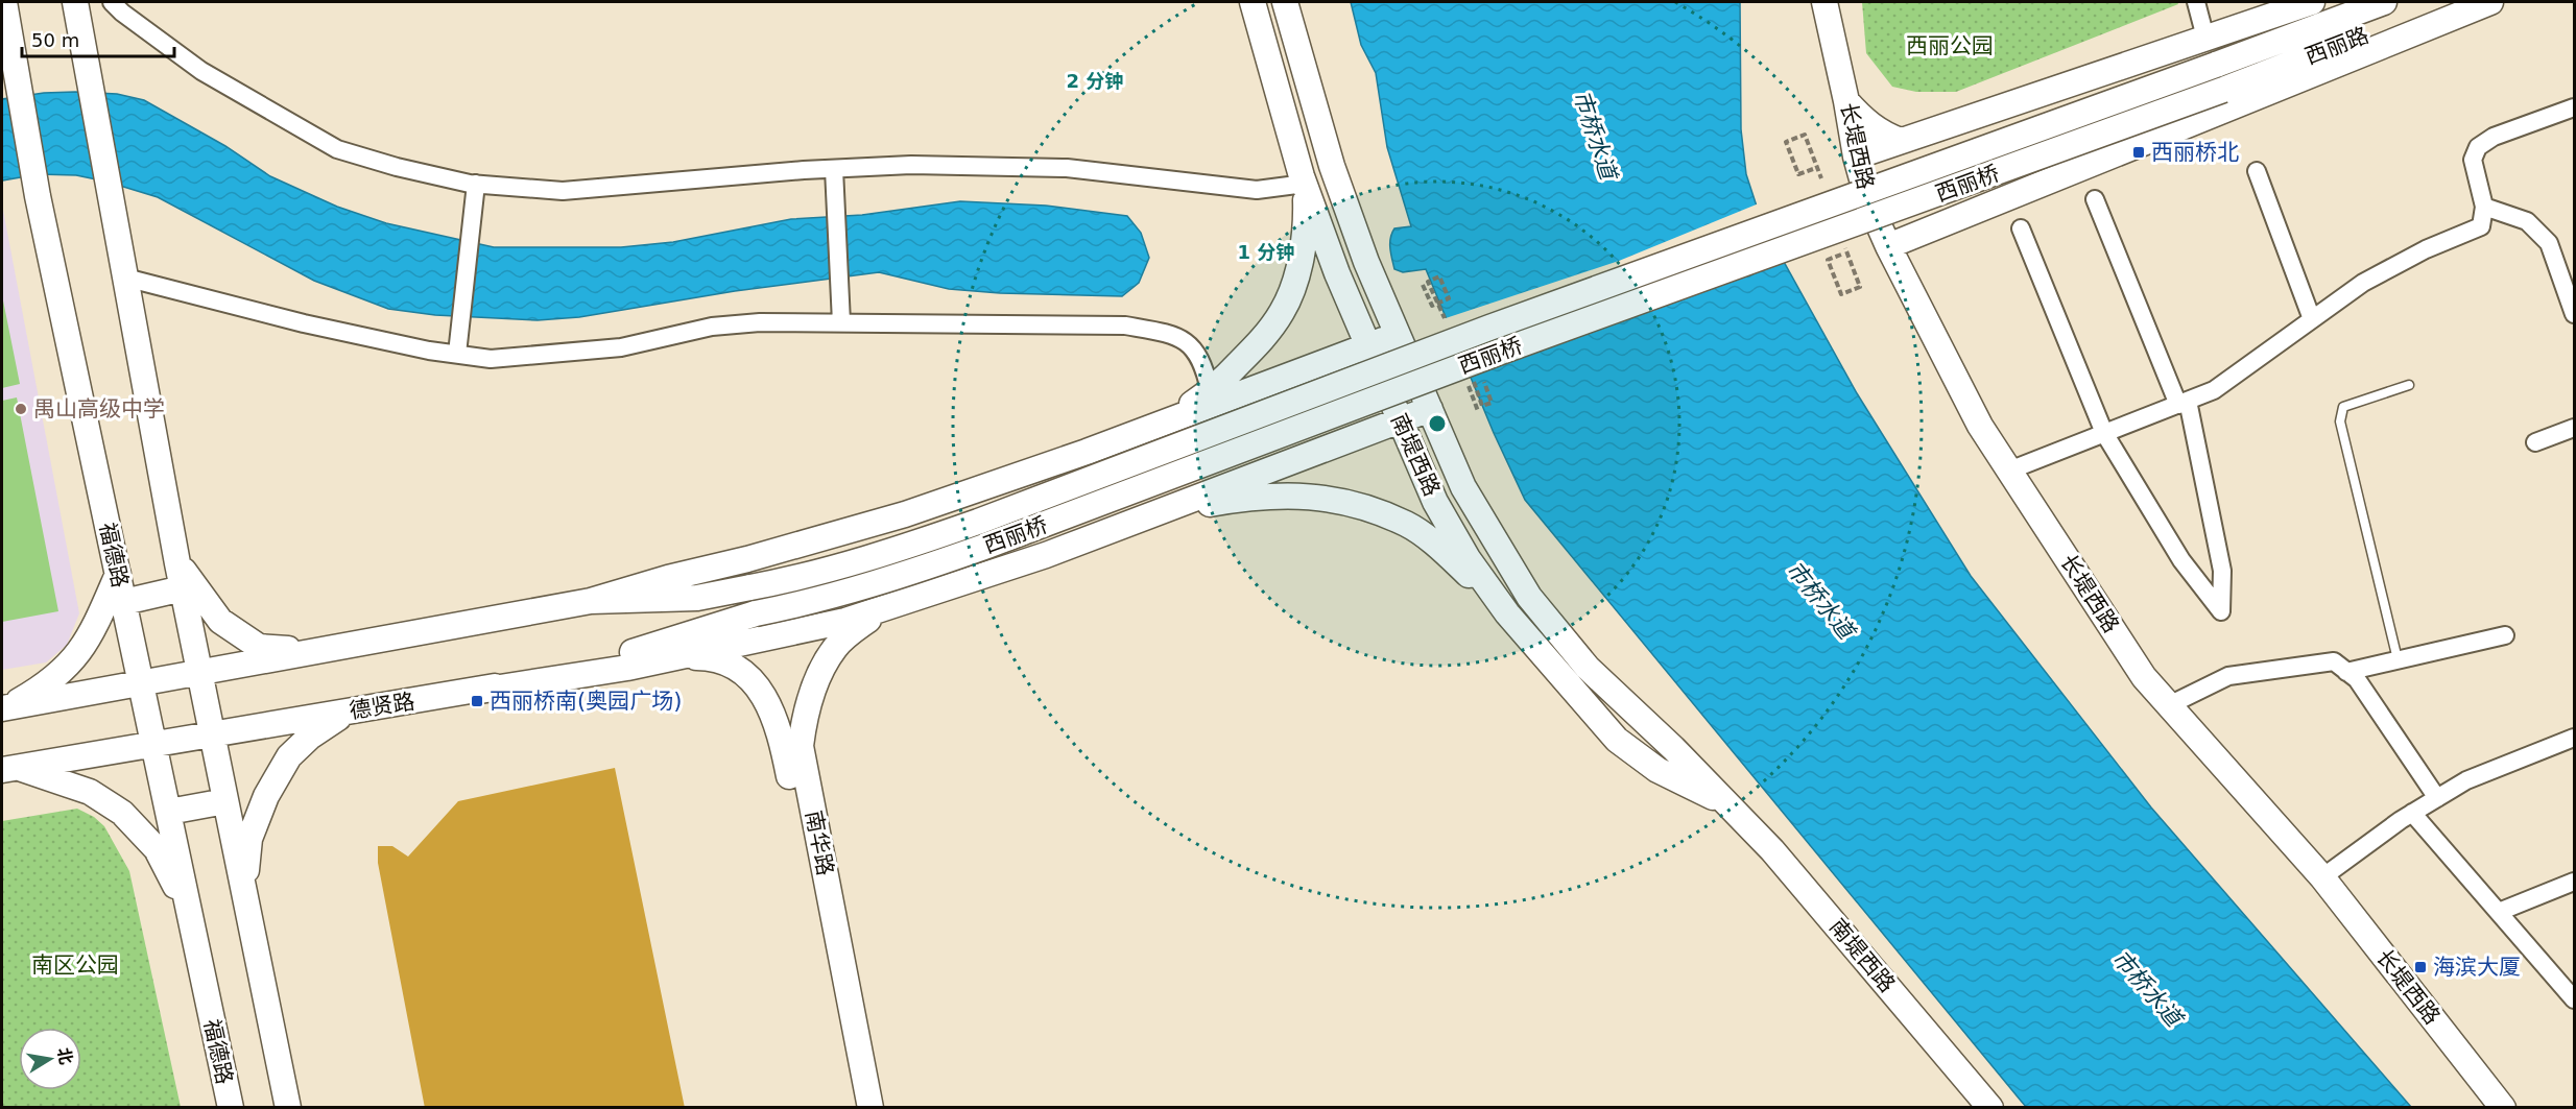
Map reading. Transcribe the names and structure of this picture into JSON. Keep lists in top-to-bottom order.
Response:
{
  "streets": {
    "main road": [
      "西丽路",
      "长堤西路",
      "西丽桥",
      "南堤西路",
      "福德路",
      "德贤路",
      "南华路"
    ]
  },
  "crossings": [
    ["西丽路", "西丽桥"],
    ["西丽桥", "德贤路"],
    ["福德路", "德贤路"]
  ],
  "water": ["市桥水道"],
  "parks": ["西丽公园", "南区公园"],
  "places": {
    "transit": ["西丽桥北", "西丽桥南(奥园广场)", "海滨大厦"],
    "other": ["禺山高级中学"]
  },
  "scale_bar": "50 m",
  "north": "right",
  "rings": ["2 分钟", "1 分钟"]
}
